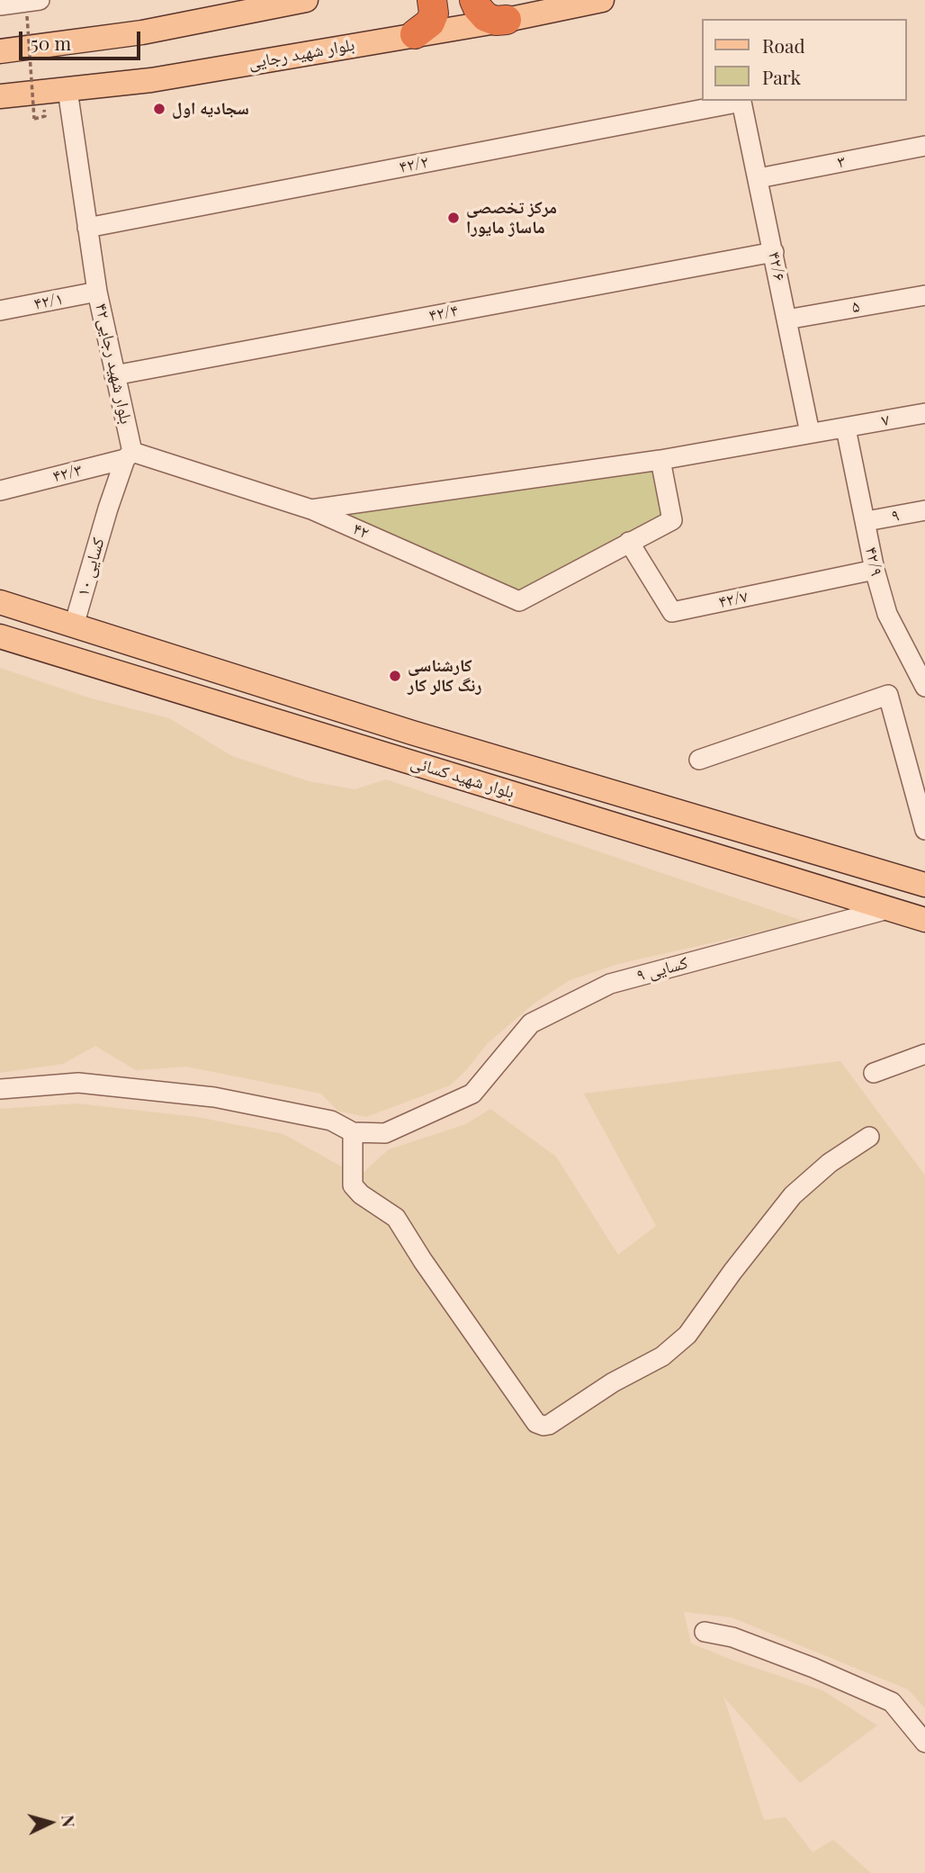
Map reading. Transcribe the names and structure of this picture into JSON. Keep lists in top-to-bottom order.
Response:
{
  "streets": {
    "main road": ["بلوار شهید رجایی", "بلوار شهید کسائی"],
    "street": [
      "۳",
      "۴۲/۲",
      "۴۲/۶",
      "۴۲/۱",
      "۵",
      "۴۲/۴",
      "بلوار شهید رجایی۴۲",
      "۷",
      "۴۲/۳",
      "۹",
      "۴۲",
      "۴۲/۹",
      "۱۰ کسایی",
      "۴۲/۷",
      "۹ کسایی"
    ]
  },
  "crossings": [
    ["بلوار شهید رجایی", "بلوار شهید رجایی۴۲"],
    ["۳", "۴۲/۶"],
    ["۴۲/۲", "۴۲/۶"],
    ["۴۲/۲", "بلوار شهید رجایی۴۲"],
    ["۴۲/۶", "۵"],
    ["۴۲/۶", "۴۲/۴"],
    ["۴۲/۶", "۴۲"],
    ["۴۲/۱", "بلوار شهید رجایی۴۲"],
    ["۴۲/۴", "بلوار شهید رجایی۴۲"],
    ["بلوار شهید رجایی۴۲", "۴۲/۳"],
    ["بلوار شهید رجایی۴۲", "۱۰ کسایی"],
    ["۷", "۴۲"],
    ["۷", "۴۲/۹"],
    ["۴۲/۳", "۱۰ کسایی"],
    ["۹", "۴۲/۹"],
    ["۴۲", "۴۲/۹"],
    ["۴۲", "۴۲/۷"],
    ["۴۲/۹", "۴۲/۷"],
    ["۱۰ کسایی", "بلوار شهید کسائی"],
    ["بلوار شهید کسائی", "۹ کسایی"]
  ],
  "places": ["سجادیه اول", "مرکز تخصصی ماساژ مایورا", "کارشناسی رنگ کالر کار"],
  "legend": ["Road", "Park"],
  "scale_bar": "50 m",
  "north": "right"
}
